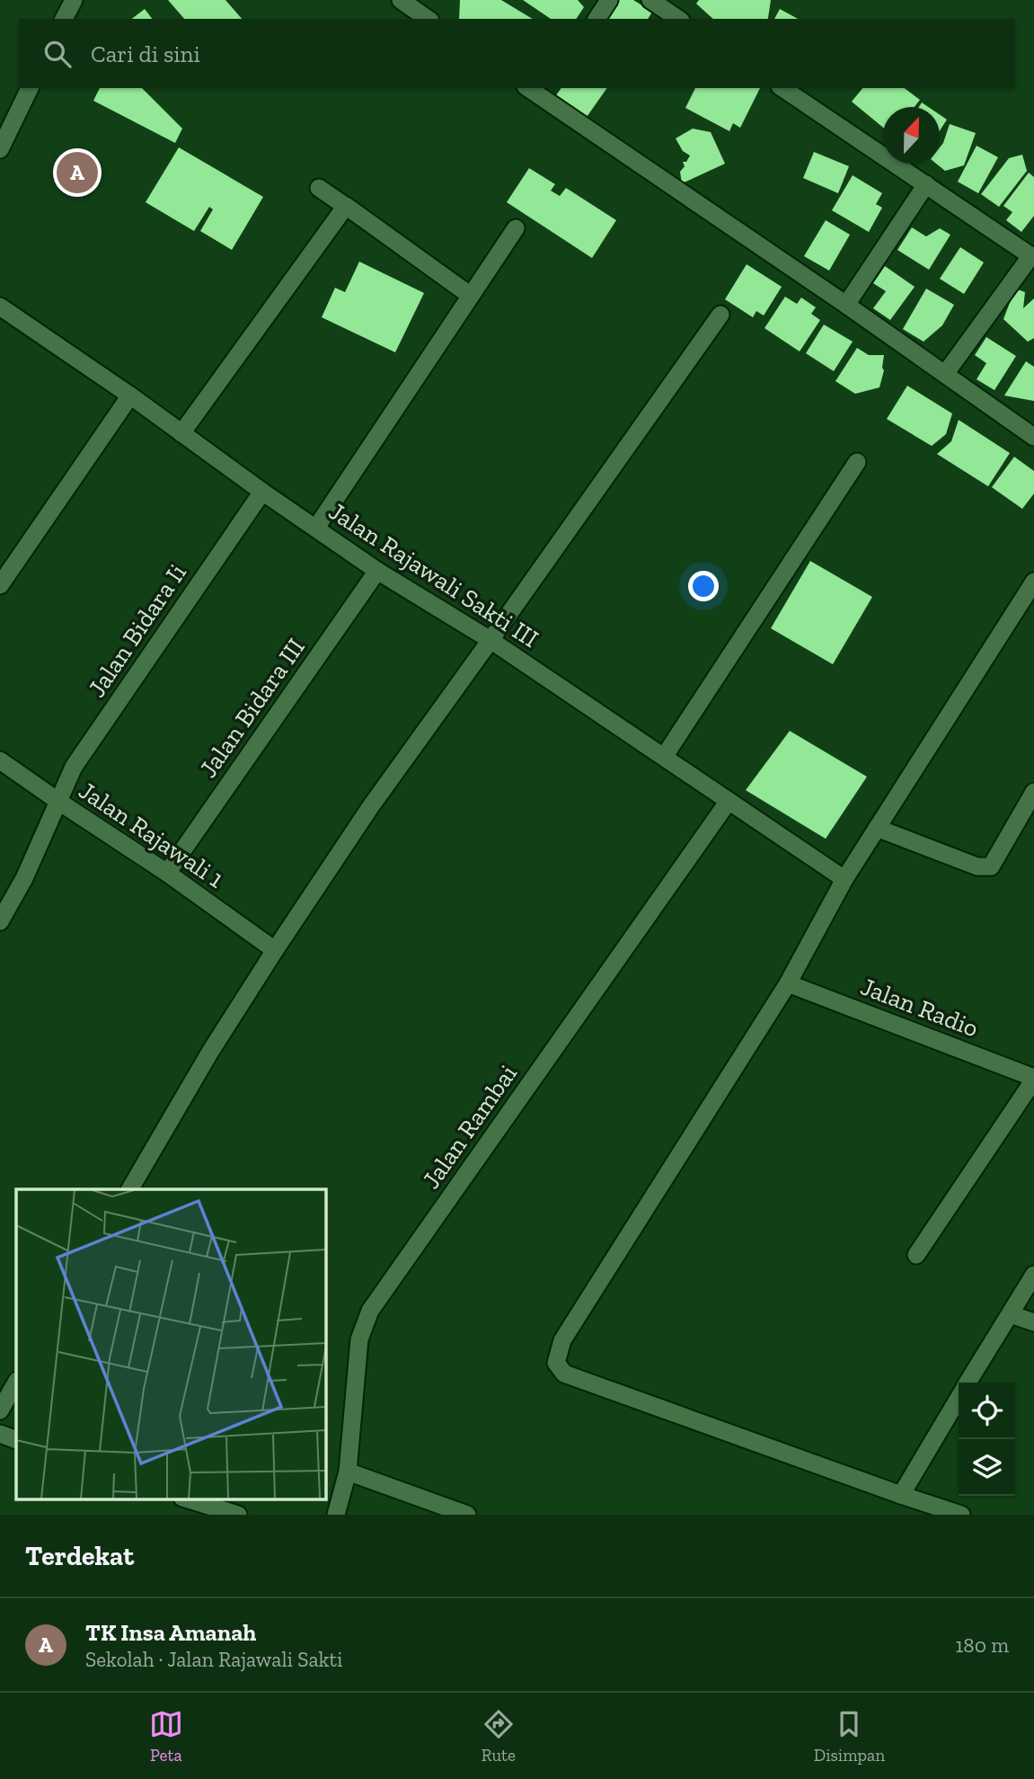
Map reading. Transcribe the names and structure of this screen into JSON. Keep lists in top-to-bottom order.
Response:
{
  "streets": {
    "street": [
      "Jalan Rajawali Sakti III",
      "Jalan Bidara Ii",
      "Jalan Bidara III",
      "Jalan Rajawali 1",
      "Jalan Radio",
      "Jalan Rambai"
    ]
  },
  "crossings": [
    ["Jalan Rajawali Sakti III", "Jalan Bidara Ii"],
    ["Jalan Rajawali Sakti III", "Jalan Bidara III"],
    ["Jalan Rajawali Sakti III", "Jalan Rambai"],
    ["Jalan Bidara Ii", "Jalan Rajawali 1"],
    ["Jalan Bidara III", "Jalan Rajawali 1"]
  ],
  "north": "top",
  "page": {
    "search": "Cari di sini",
    "pins": "A",
    "heading": "Terdekat",
    "list": [
      {
        "mark": "A",
        "name": "TK Insa Amanah",
        "note": "Sekolah · Jalan Rajawali Sakti",
        "value": "180 m"
      }
    ],
    "nav": ["Peta", "Rute", "Disimpan"]
  }
}
